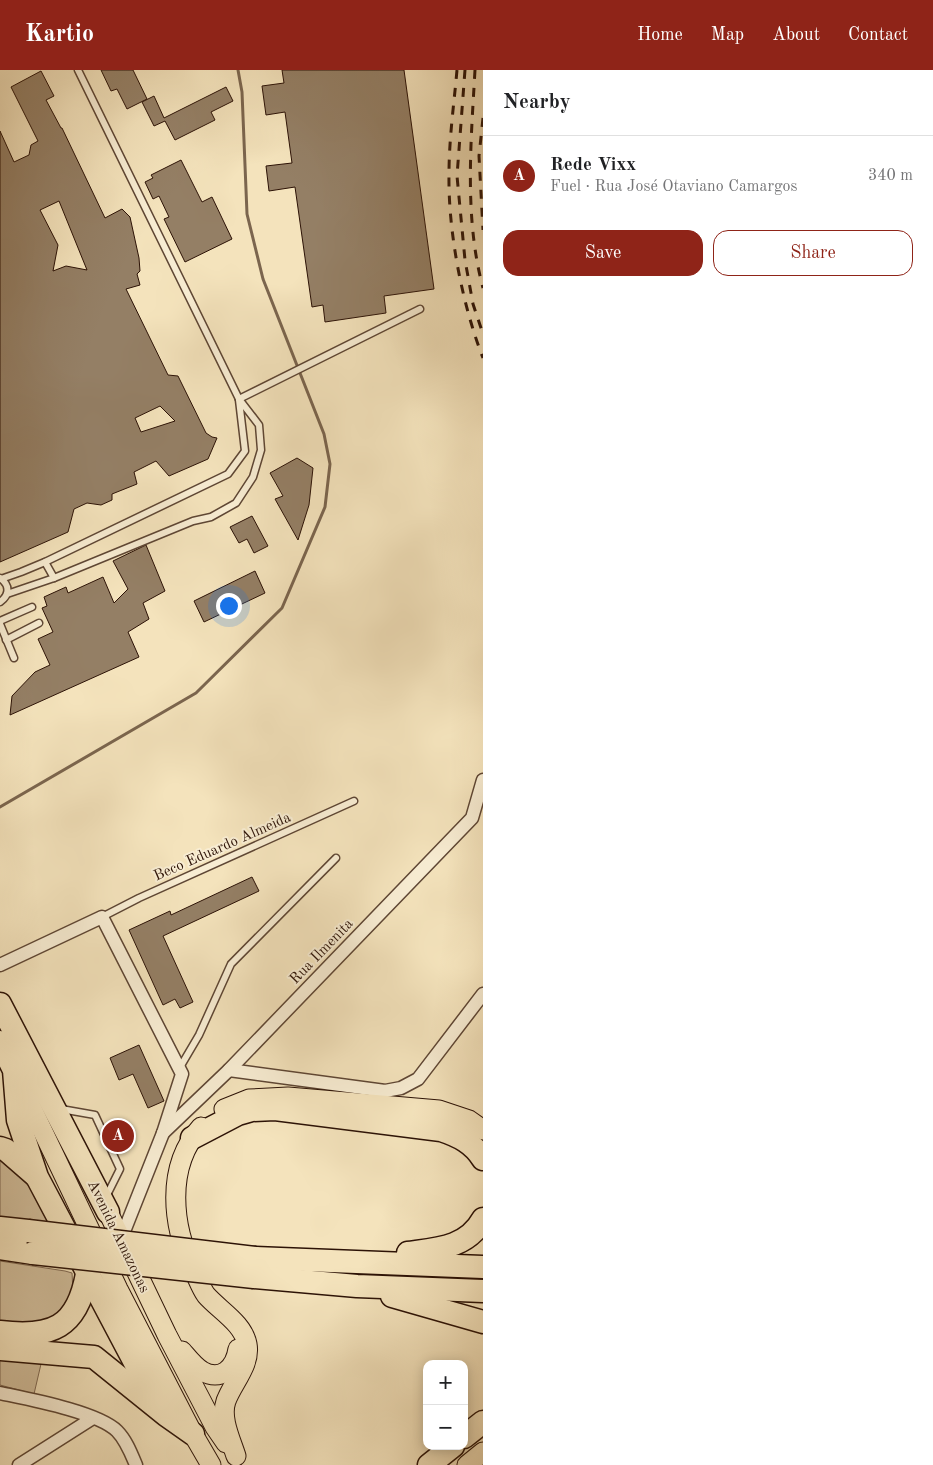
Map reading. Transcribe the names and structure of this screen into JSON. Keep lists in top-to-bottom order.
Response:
{
  "streets": {
    "highway": ["Avenida Amazonas"],
    "street": ["Rua Ilmenita"],
    "lane": ["Beco Eduardo Almeida"]
  },
  "page": {
    "header": "Kartio",
    "nav": [
      "Home",
      "Map",
      "About",
      "Contact"
    ],
    "heading": "Nearby",
    "list": [
      {
        "mark": "A",
        "name": "Rede Vixx",
        "note": "Fuel · Rua José Otaviano Camargos",
        "value": "340 m"
      }
    ],
    "buttons": ["Save", "Share"],
    "pins": "A",
    "map_buttons": ["+", "−"]
  }
}
